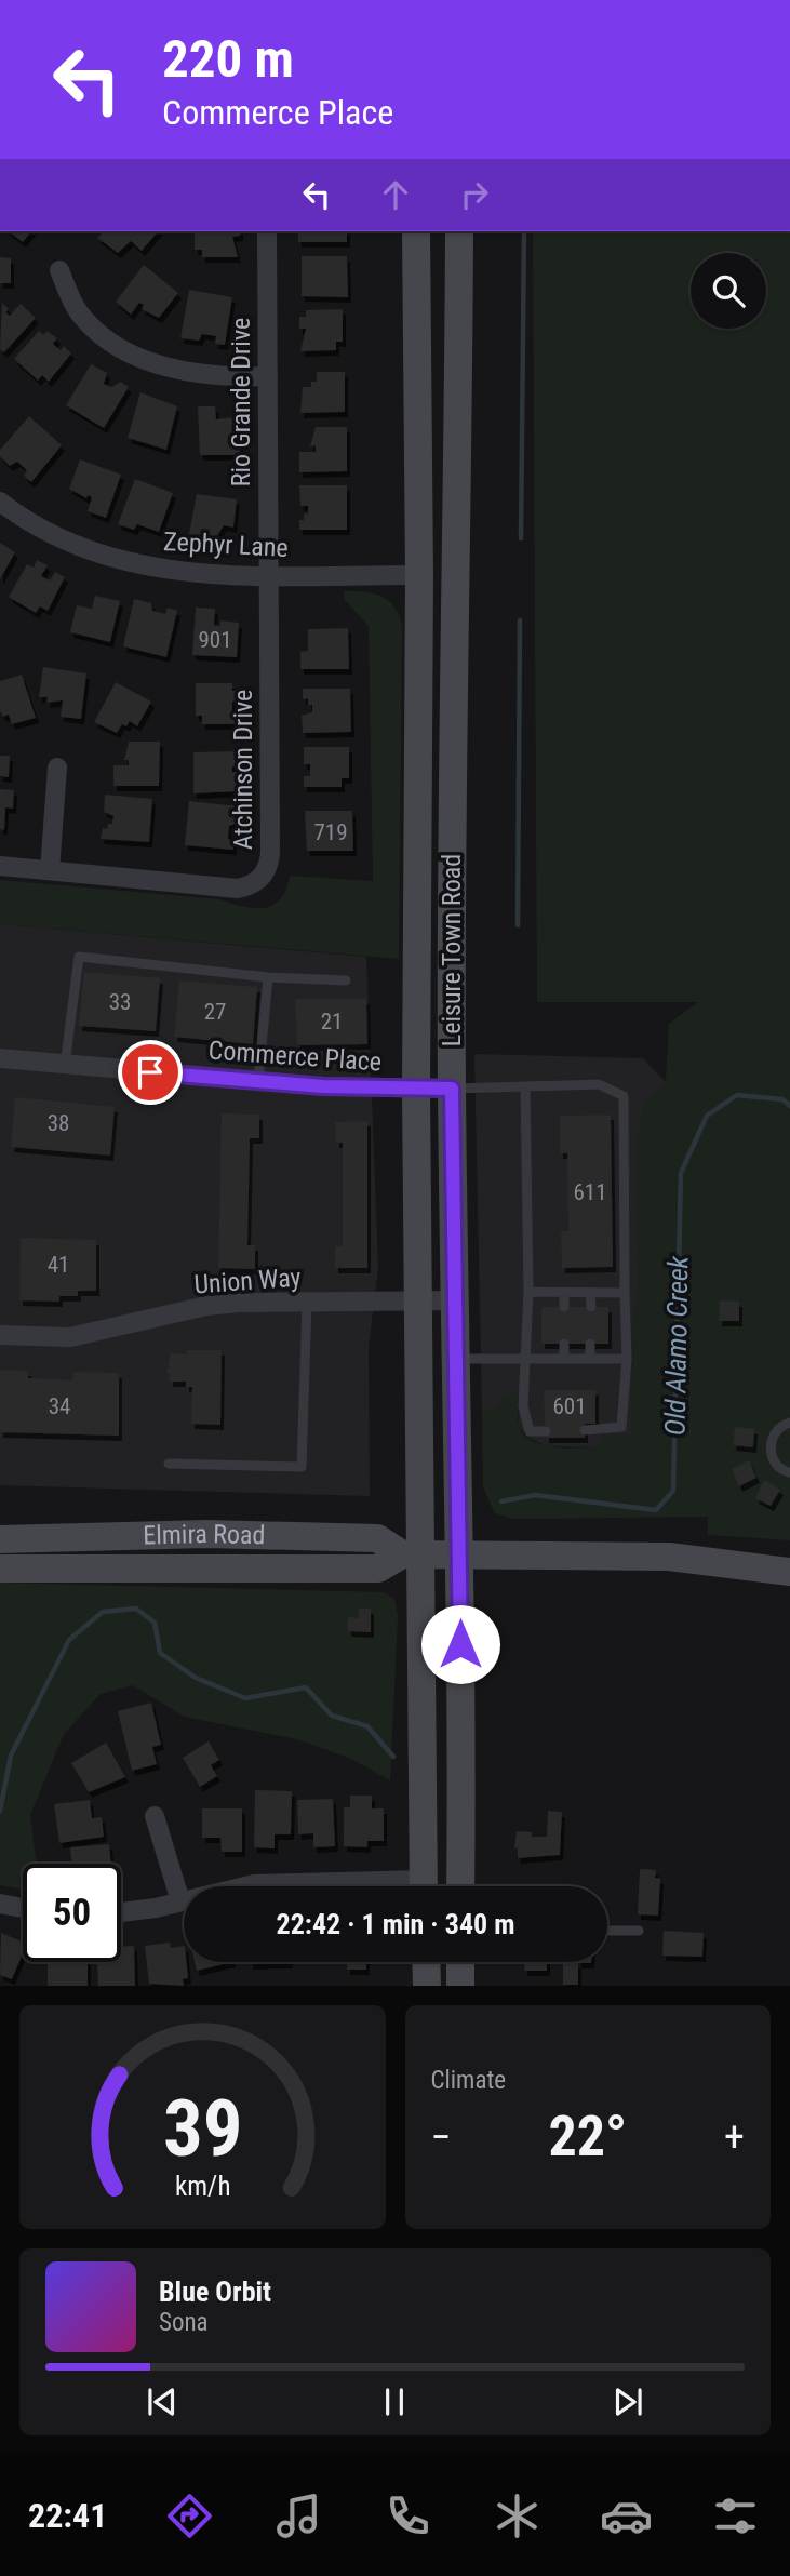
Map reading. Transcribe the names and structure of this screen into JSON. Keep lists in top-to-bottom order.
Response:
{
  "streets": {
    "main road": ["Leisure Town Road", "Elmira Road"],
    "street": [
      "Rio Grande Drive",
      "Zephyr Lane",
      "Atchinson Drive",
      "Commerce Place",
      "Union Way"
    ]
  },
  "crossings": [
    ["Rio Grande Drive", "Zephyr Lane"],
    ["Rio Grande Drive", "Atchinson Drive"],
    ["Zephyr Lane", "Atchinson Drive"],
    ["Zephyr Lane", "Leisure Town Road"],
    ["Leisure Town Road", "Commerce Place"],
    ["Leisure Town Road", "Union Way"],
    ["Leisure Town Road", "Elmira Road"]
  ],
  "water": ["Old Alamo Creek"],
  "house_numbers": [
    "901",
    "719",
    "33",
    "27",
    "21",
    "38",
    "611",
    "41",
    "34",
    "601"
  ],
  "page": {
    "turn": ["220 m", "Commerce Place"],
    "limit": "50",
    "trip": "22:42 · 1 min · 340 m",
    "tile": "Climate",
    "heat": ["−", "22°", "+"],
    "song": ["Blue Orbit", "Sona"],
    "tabs": "22:41",
    "gauge": ["39", "km/h"]
  }
}
